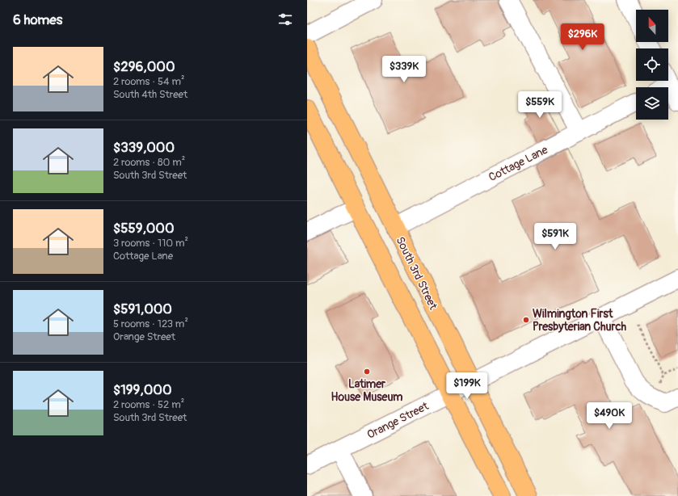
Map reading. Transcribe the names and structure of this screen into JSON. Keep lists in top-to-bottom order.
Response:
{
  "streets": {
    "main road": ["South 3rd Street"],
    "street": ["Cottage Lane", "Orange Street"]
  },
  "crossings": [
    ["Cottage Lane", "South 3rd Street"],
    ["South 3rd Street", "Orange Street"]
  ],
  "places": ["Wilmington First Presbyterian Church", "Latimer House Museum"],
  "north": "top",
  "page": {
    "heading": "6 homes",
    "price": [
      "$296K",
      "$339K",
      "$559K",
      "$591K",
      "$199K",
      "$490K"
    ],
    "list": [
      {
        "name": "$296,000",
        "note": "2 rooms · 54 m² · South 4th Street"
      },
      {
        "name": "$339,000",
        "note": "2 rooms · 80 m² · South 3rd Street"
      },
      {
        "name": "$559,000",
        "note": "3 rooms · 110 m² · Cottage Lane"
      },
      {
        "name": "$591,000",
        "note": "5 rooms · 123 m² · Orange Street"
      },
      {
        "name": "$199,000",
        "note": "2 rooms · 52 m² · South 3rd Street"
      }
    ]
  }
}
